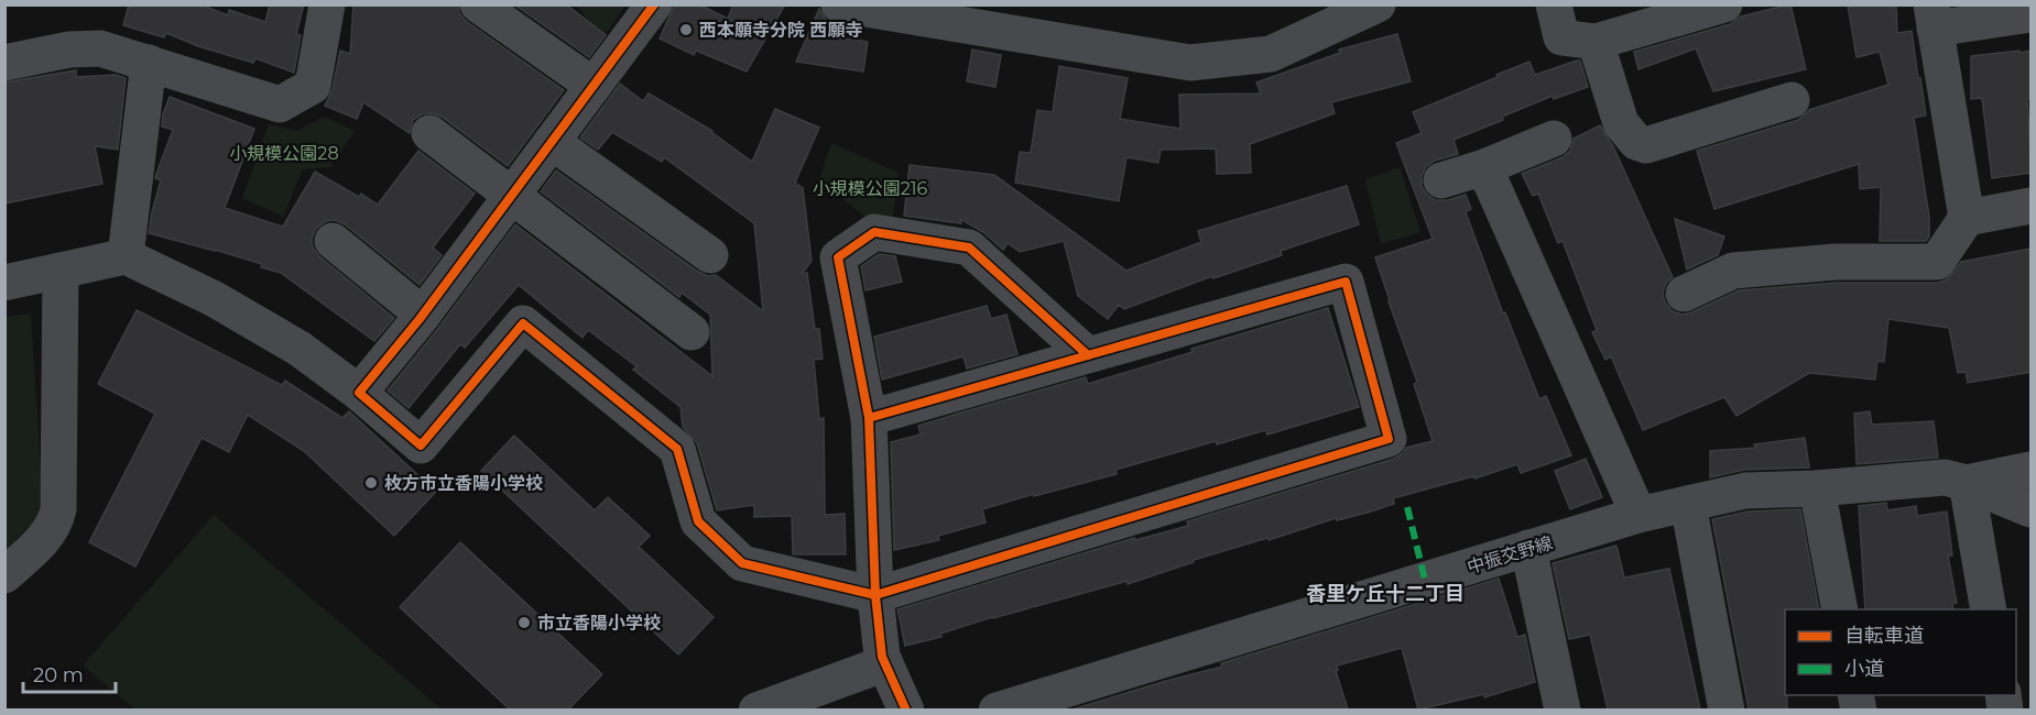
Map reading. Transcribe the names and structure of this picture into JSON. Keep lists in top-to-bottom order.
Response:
{
  "streets": {
    "street": ["中振交野線"]
  },
  "districts": ["香里ケ丘十二丁目"],
  "parks": ["小規模公園28", "小規模公園216"],
  "places": ["西本願寺分院 西願寺", "枚方市立香陽小学校", "市立香陽小学校"],
  "legend": ["自転車道", "小道"],
  "scale_bar": "20 m"
}
